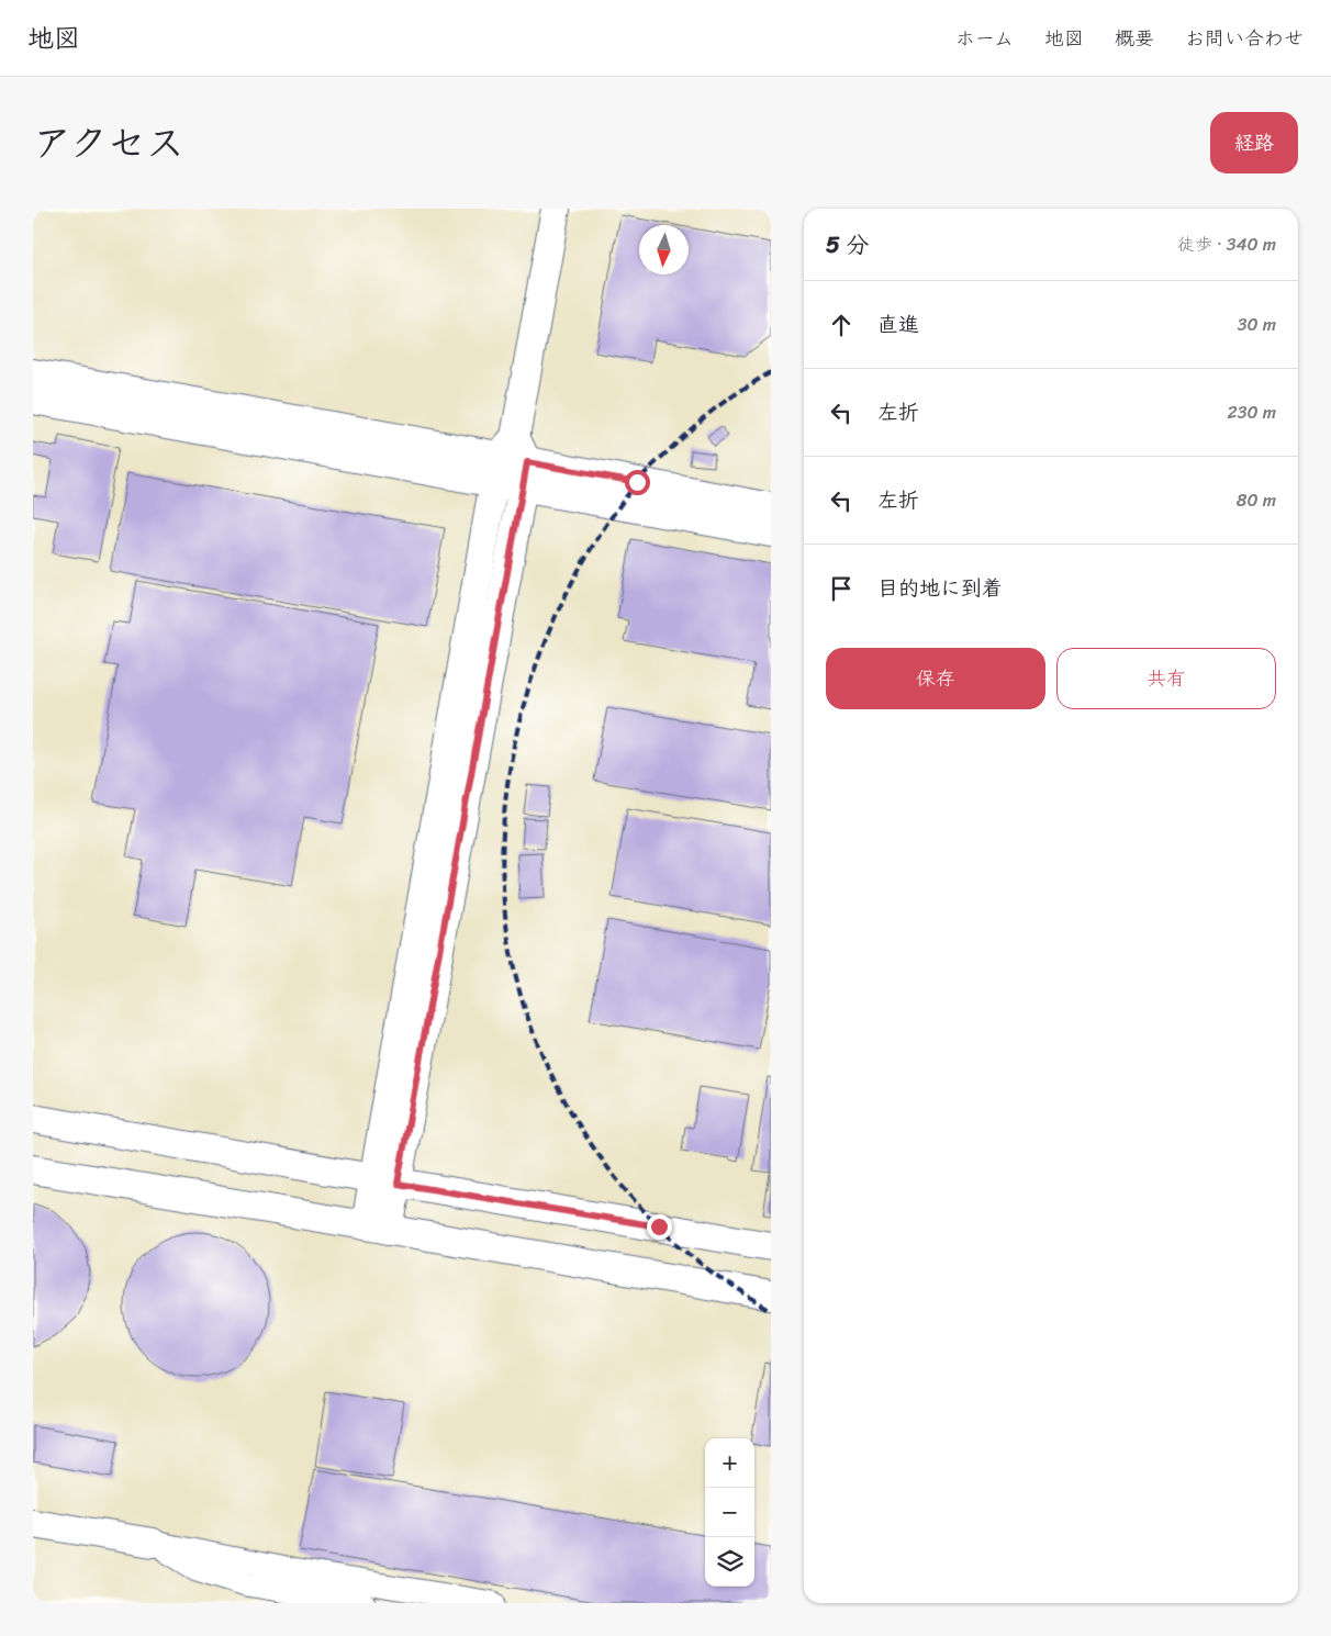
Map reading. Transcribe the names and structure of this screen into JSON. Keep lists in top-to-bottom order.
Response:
{
  "north": "bottom",
  "page": {
    "header": "地図",
    "nav": [
      "ホーム",
      "地図",
      "概要",
      "お問い合わせ"
    ],
    "title": "アクセス",
    "buttons": [
      "経路",
      ["保存", "共有"]
    ],
    "heading": ["5 分", "徒歩 · 340 m"],
    "list": [
      ["直進", "30 m"],
      ["左折", "230 m"],
      ["左折", "80 m"],
      "目的地に到着"
    ],
    "map_buttons": ["+", "−"]
  }
}
